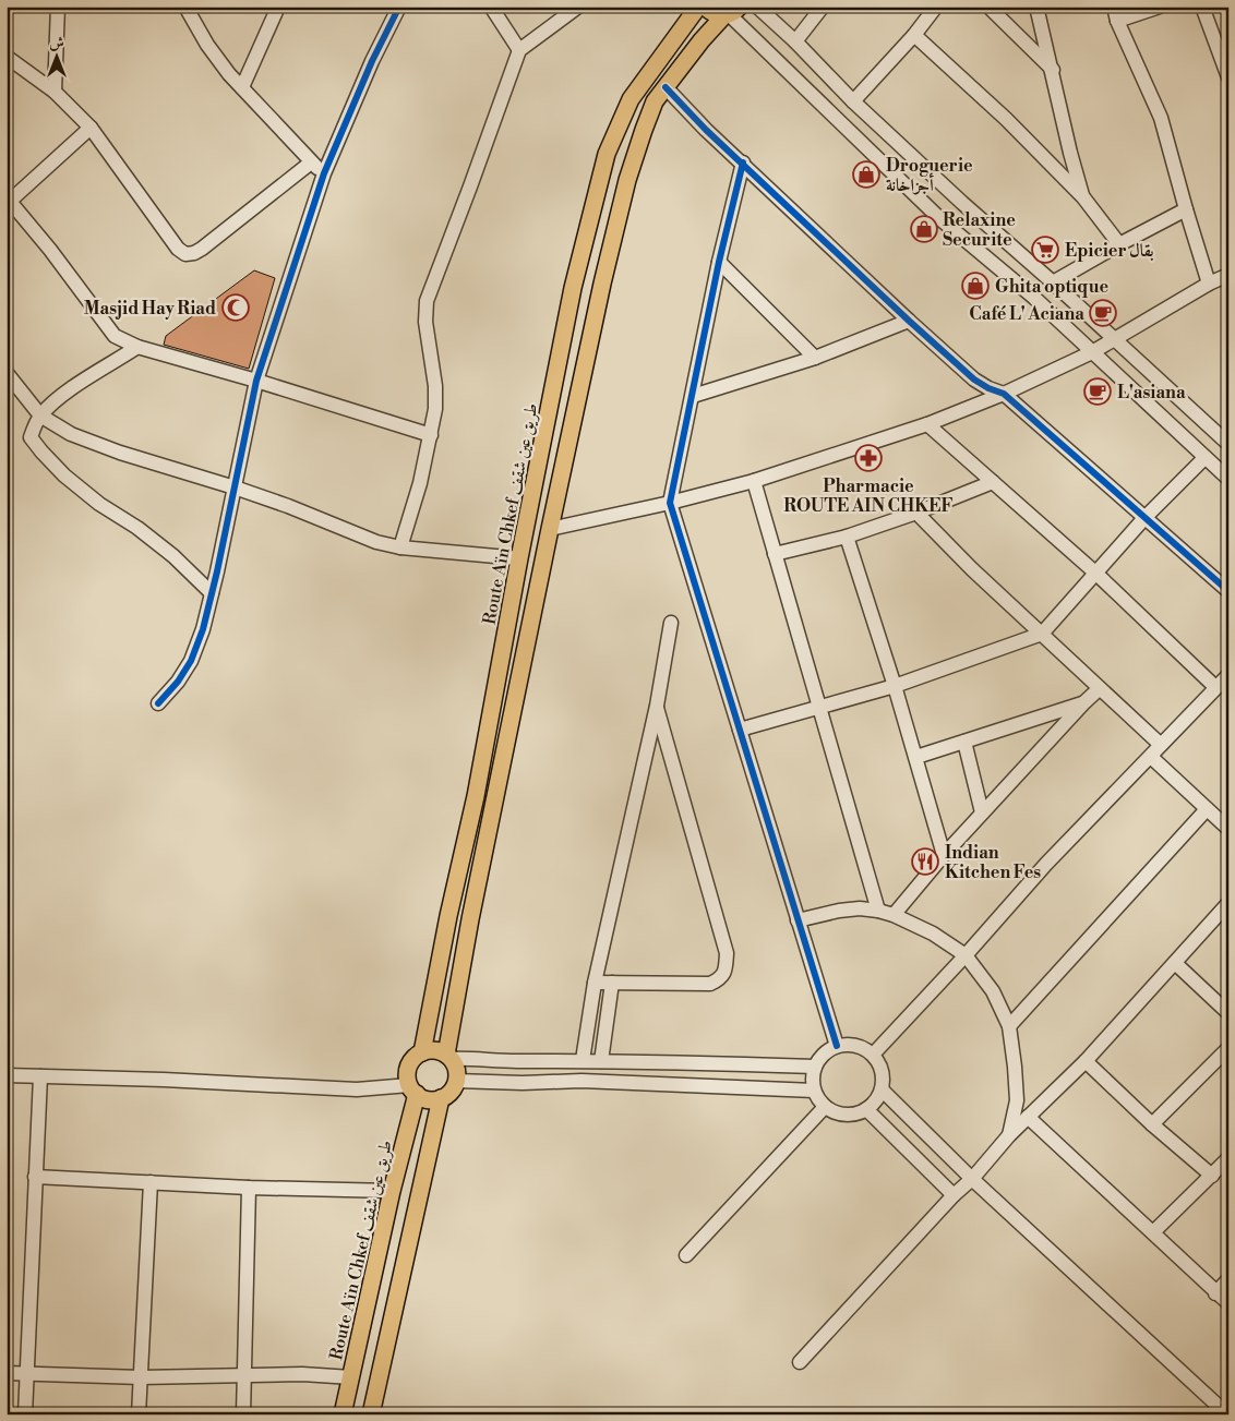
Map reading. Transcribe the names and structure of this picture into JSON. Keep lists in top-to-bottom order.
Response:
{
  "streets": {
    "main road": ["Route Aïn Chkef طريق عين شقف"]
  },
  "places": {
    "shop": ["Droguerie أجزاخانة", "Relaxine Securite", "Ghita optique"],
    "supermarket": ["Epicier بقال"],
    "mosque": ["Masjid Hay Riad"],
    "cafe": ["Café L' Aciana", "L'asiana"],
    "pharmacy": ["Pharmacie ROUTE AIN CHKEF"],
    "restaurant": ["Indian Kitchen Fes"]
  },
  "north": "top"
}
